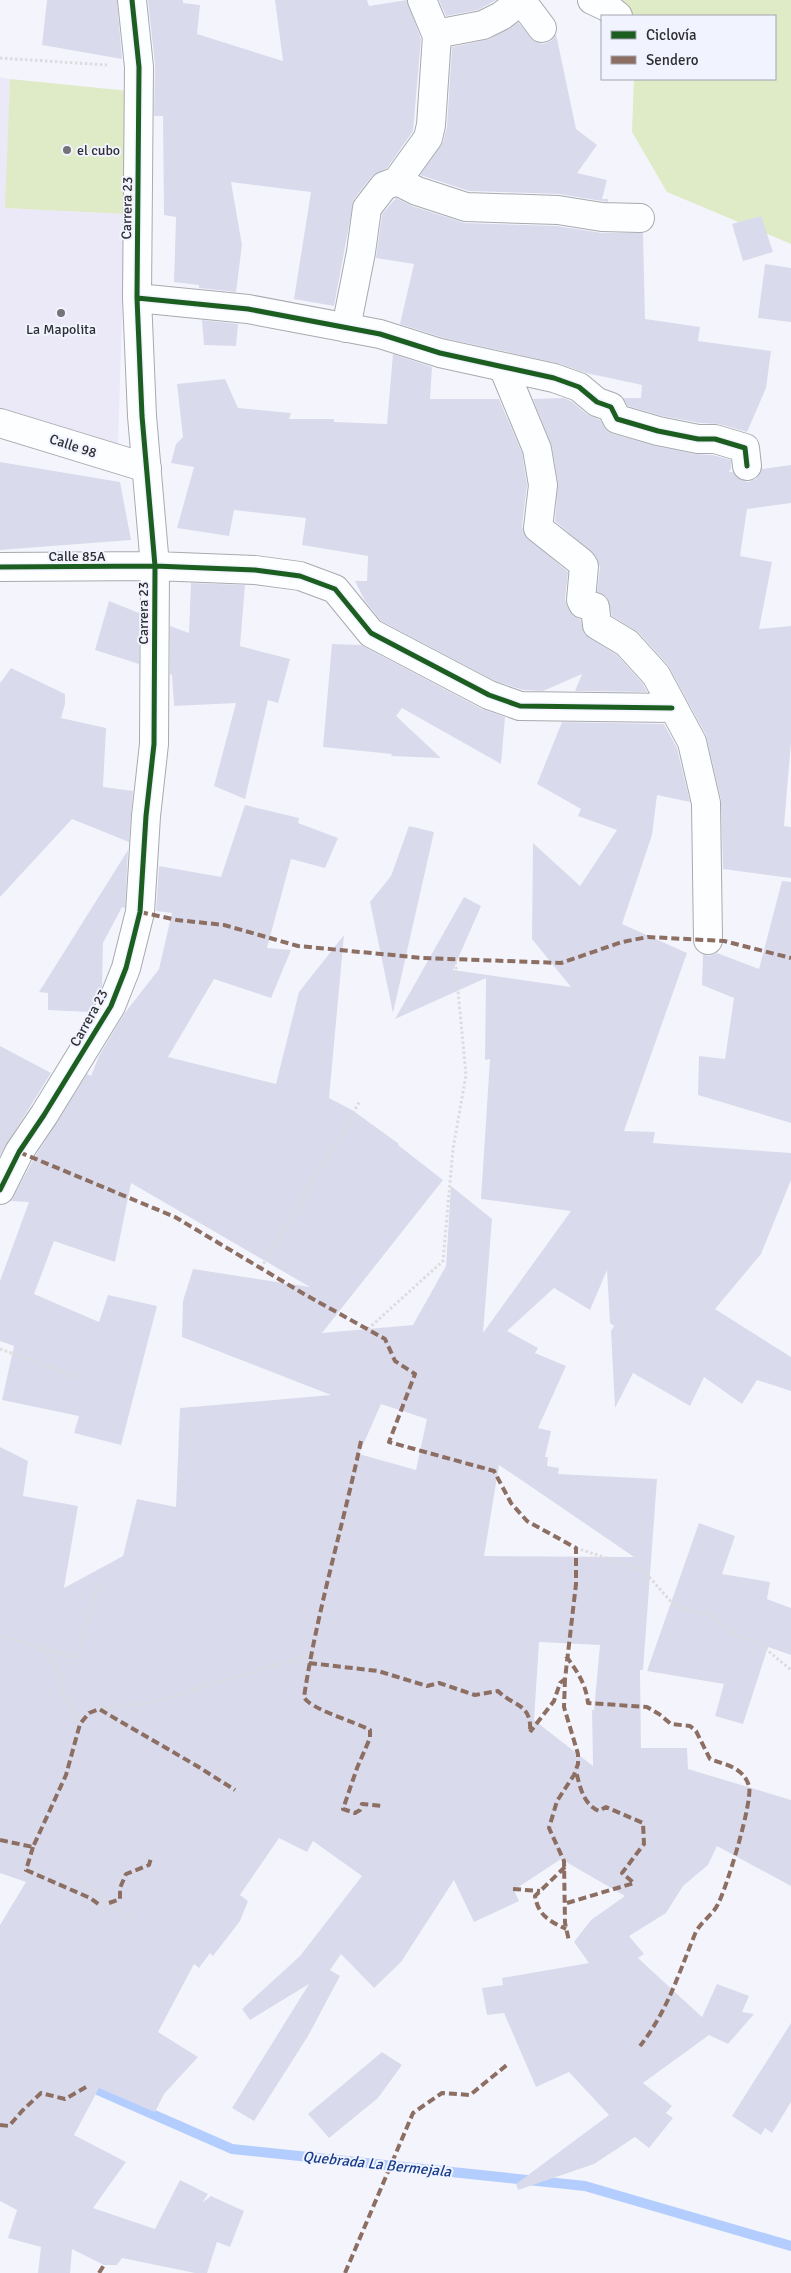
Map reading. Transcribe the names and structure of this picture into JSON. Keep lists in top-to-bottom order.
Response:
{
  "streets": {
    "street": ["Carrera 23", "Calle 98", "Calle 85A"]
  },
  "crossings": [
    ["Carrera 23", "Calle 98"],
    ["Carrera 23", "Calle 85A"]
  ],
  "water": ["Quebrada La Bermejala"],
  "places": ["el cubo", "La Mapolita"],
  "legend": ["Ciclovía", "Sendero"]
}
